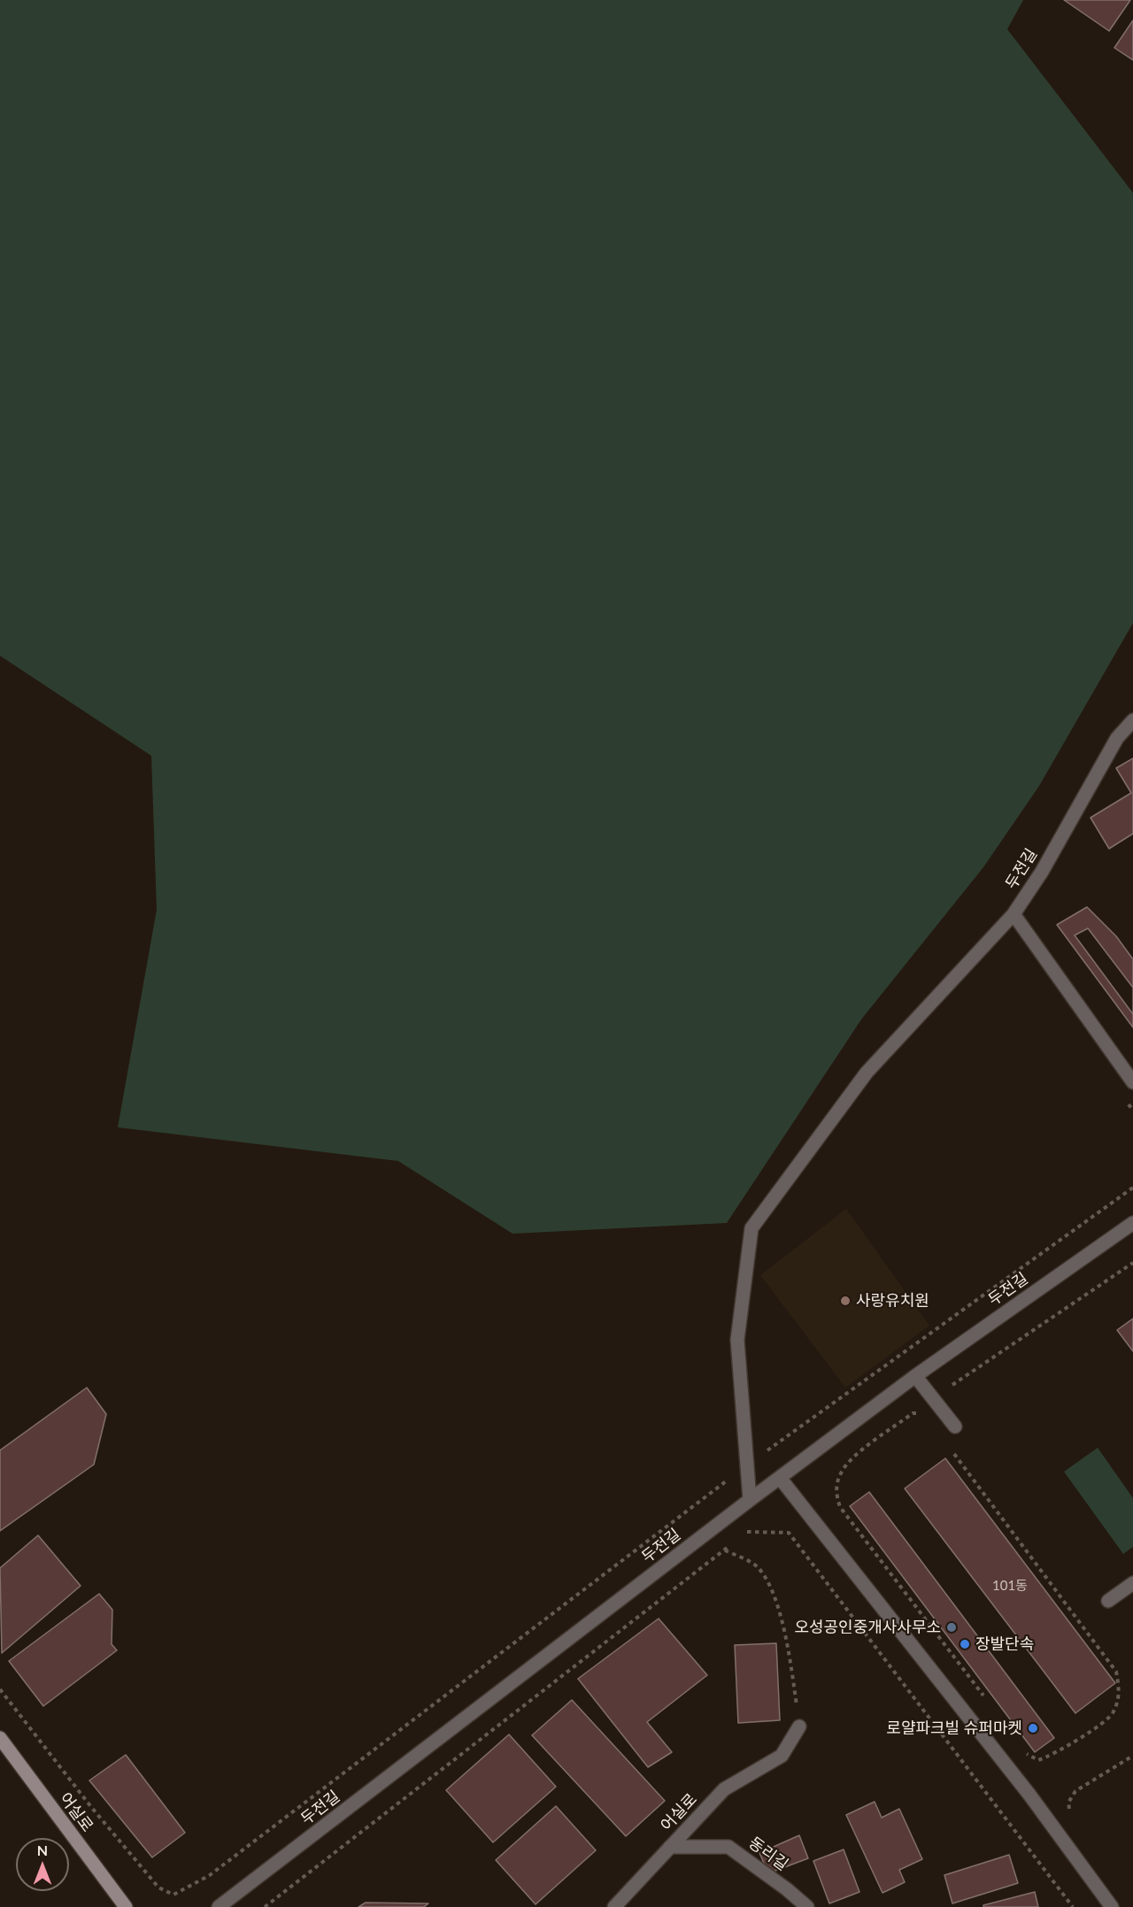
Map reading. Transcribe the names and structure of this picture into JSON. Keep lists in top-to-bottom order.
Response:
{
  "streets": {
    "main road": ["어실로"],
    "street": ["두전길", "동리길"]
  },
  "crossings": [
    ["어실로", "동리길"]
  ],
  "places": [
    "사랑유치원",
    "오성공인중개사사무소",
    "장발단속",
    "로얄파크빌 슈퍼마켓"
  ],
  "house_numbers": ["101동"],
  "north": "top"
}
